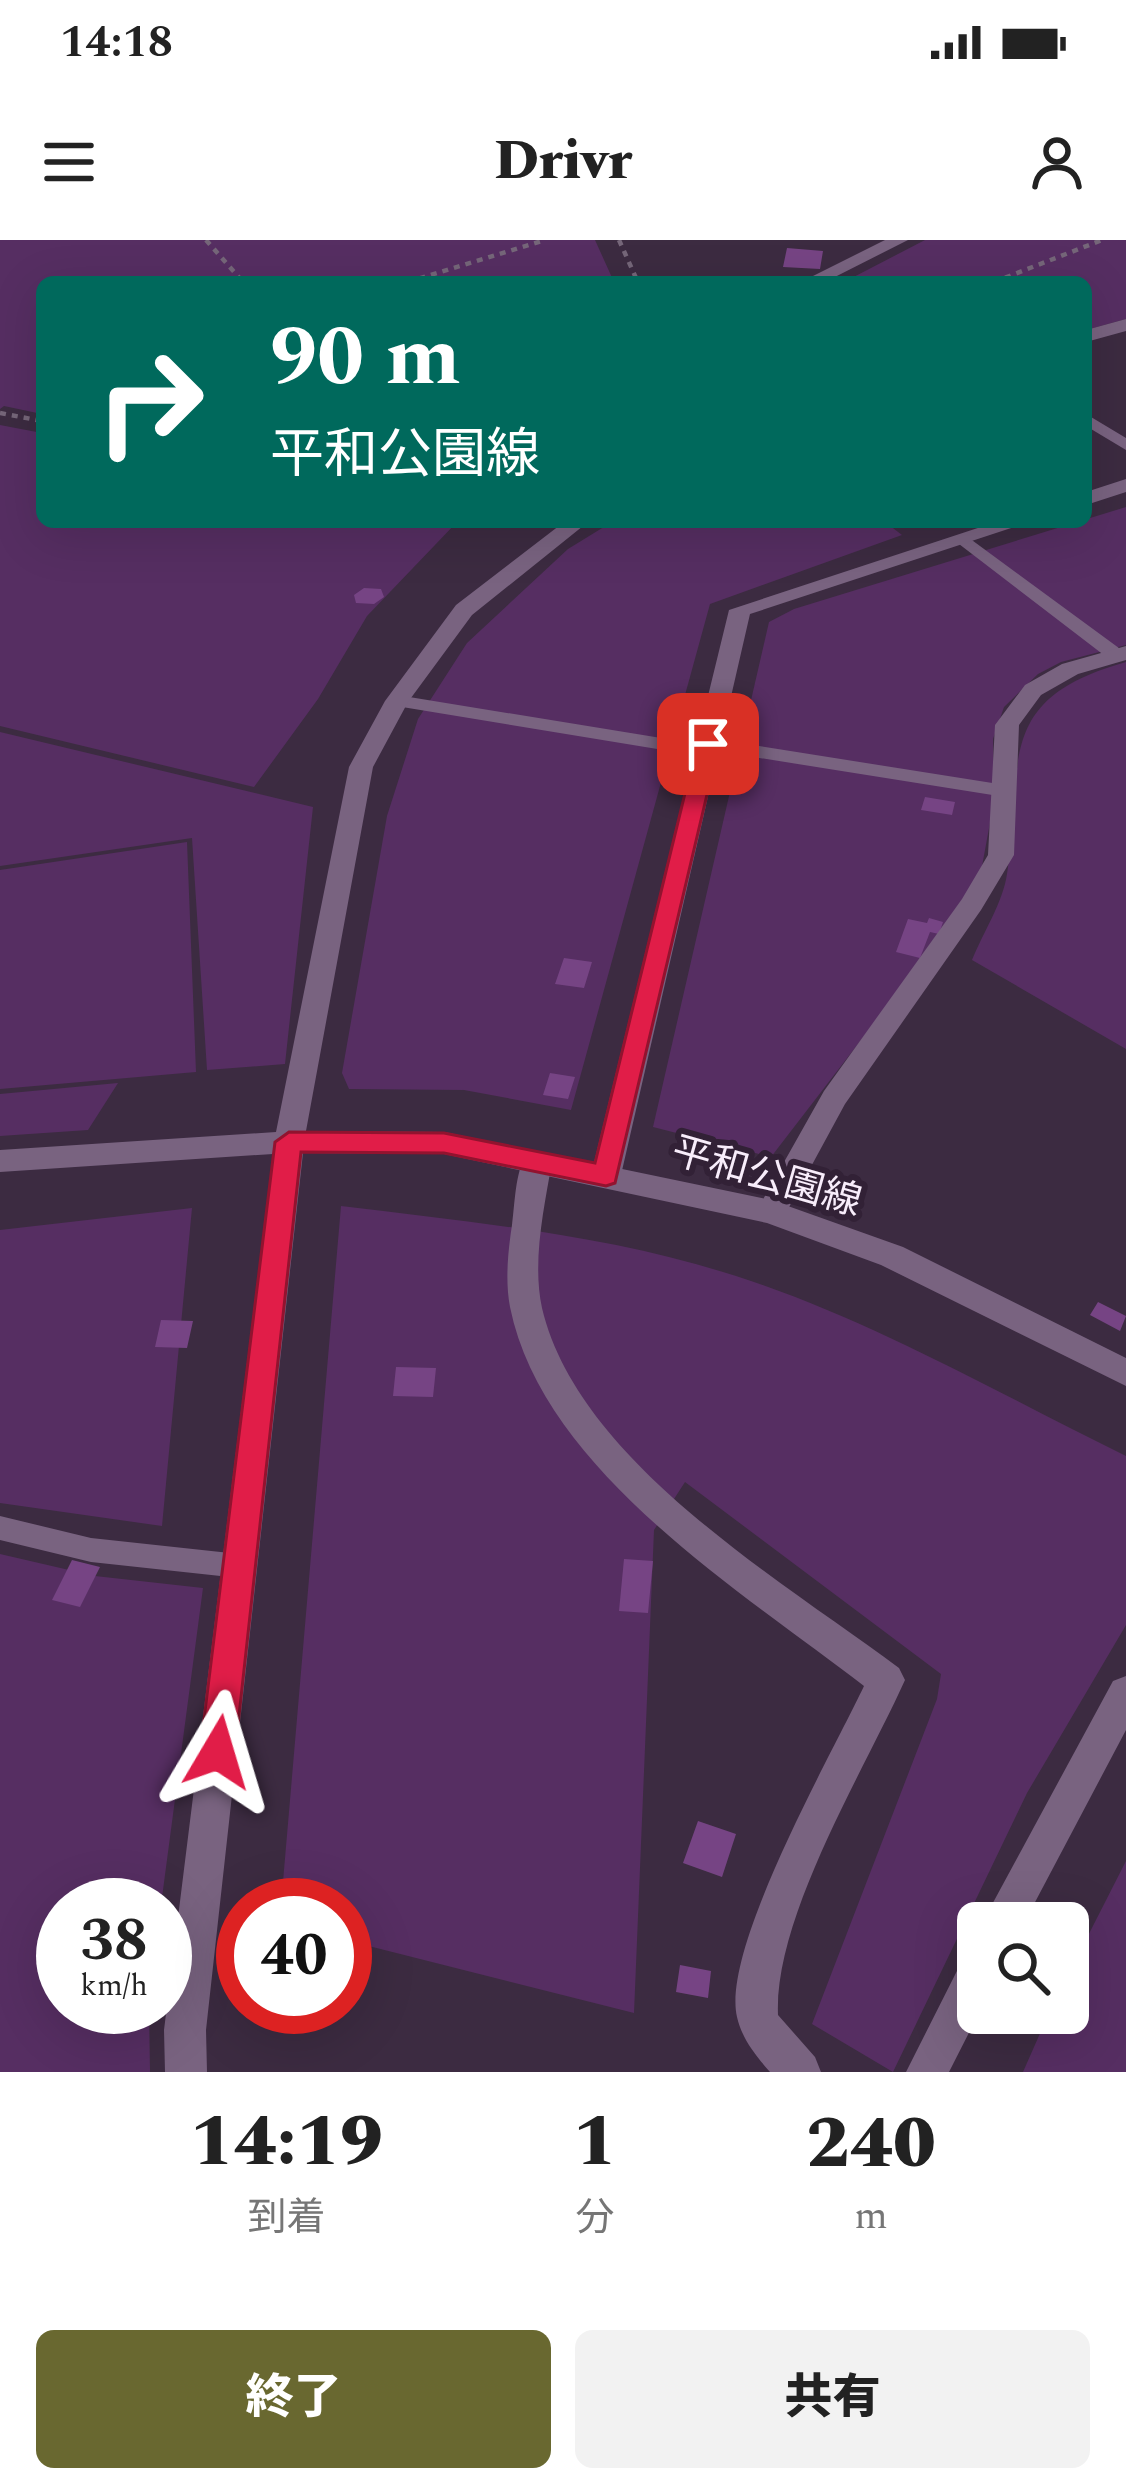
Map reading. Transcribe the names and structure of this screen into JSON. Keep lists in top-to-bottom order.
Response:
{
  "streets": {
    "street": ["平和公園線"]
  },
  "page": {
    "status": "14:18",
    "header": "Drivr",
    "turn": ["90 m", "平和公園線"],
    "speed": "38 km/h",
    "limit": "40",
    "eta": [
      "14:19",
      "到着",
      "1",
      "分",
      "240",
      "m"
    ],
    "buttons": ["終了", "共有"]
  }
}
